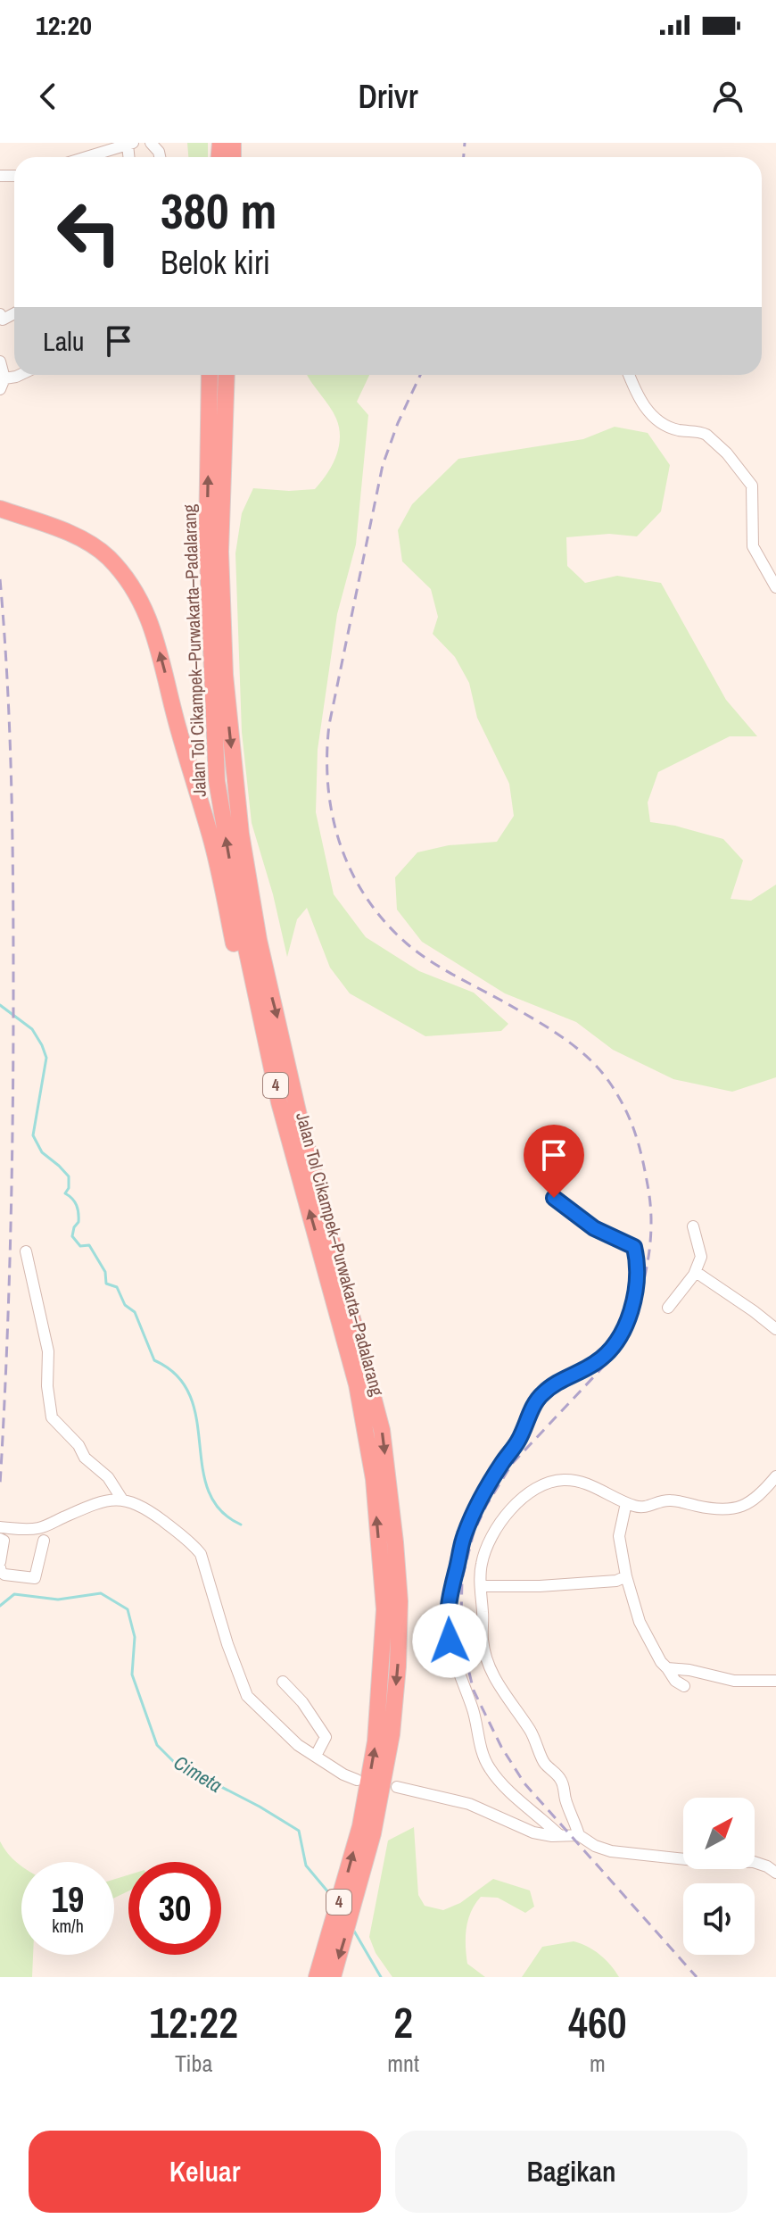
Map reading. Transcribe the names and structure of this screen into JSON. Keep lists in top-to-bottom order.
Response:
{
  "streets": {
    "highway": ["Jalan Tol Cikampek–Purwakarta–Padalarang", "4"]
  },
  "water": ["Cimeta"],
  "north": "top right",
  "page": {
    "status": "12:20",
    "header": "Drivr",
    "turn": ["380 m", "Belok kiri"],
    "then": "Lalu",
    "speed": "19 km/h",
    "limit": "30",
    "eta": [
      "12:22",
      "Tiba",
      "2",
      "mnt",
      "460",
      "m"
    ],
    "buttons": ["Keluar", "Bagikan"]
  }
}
